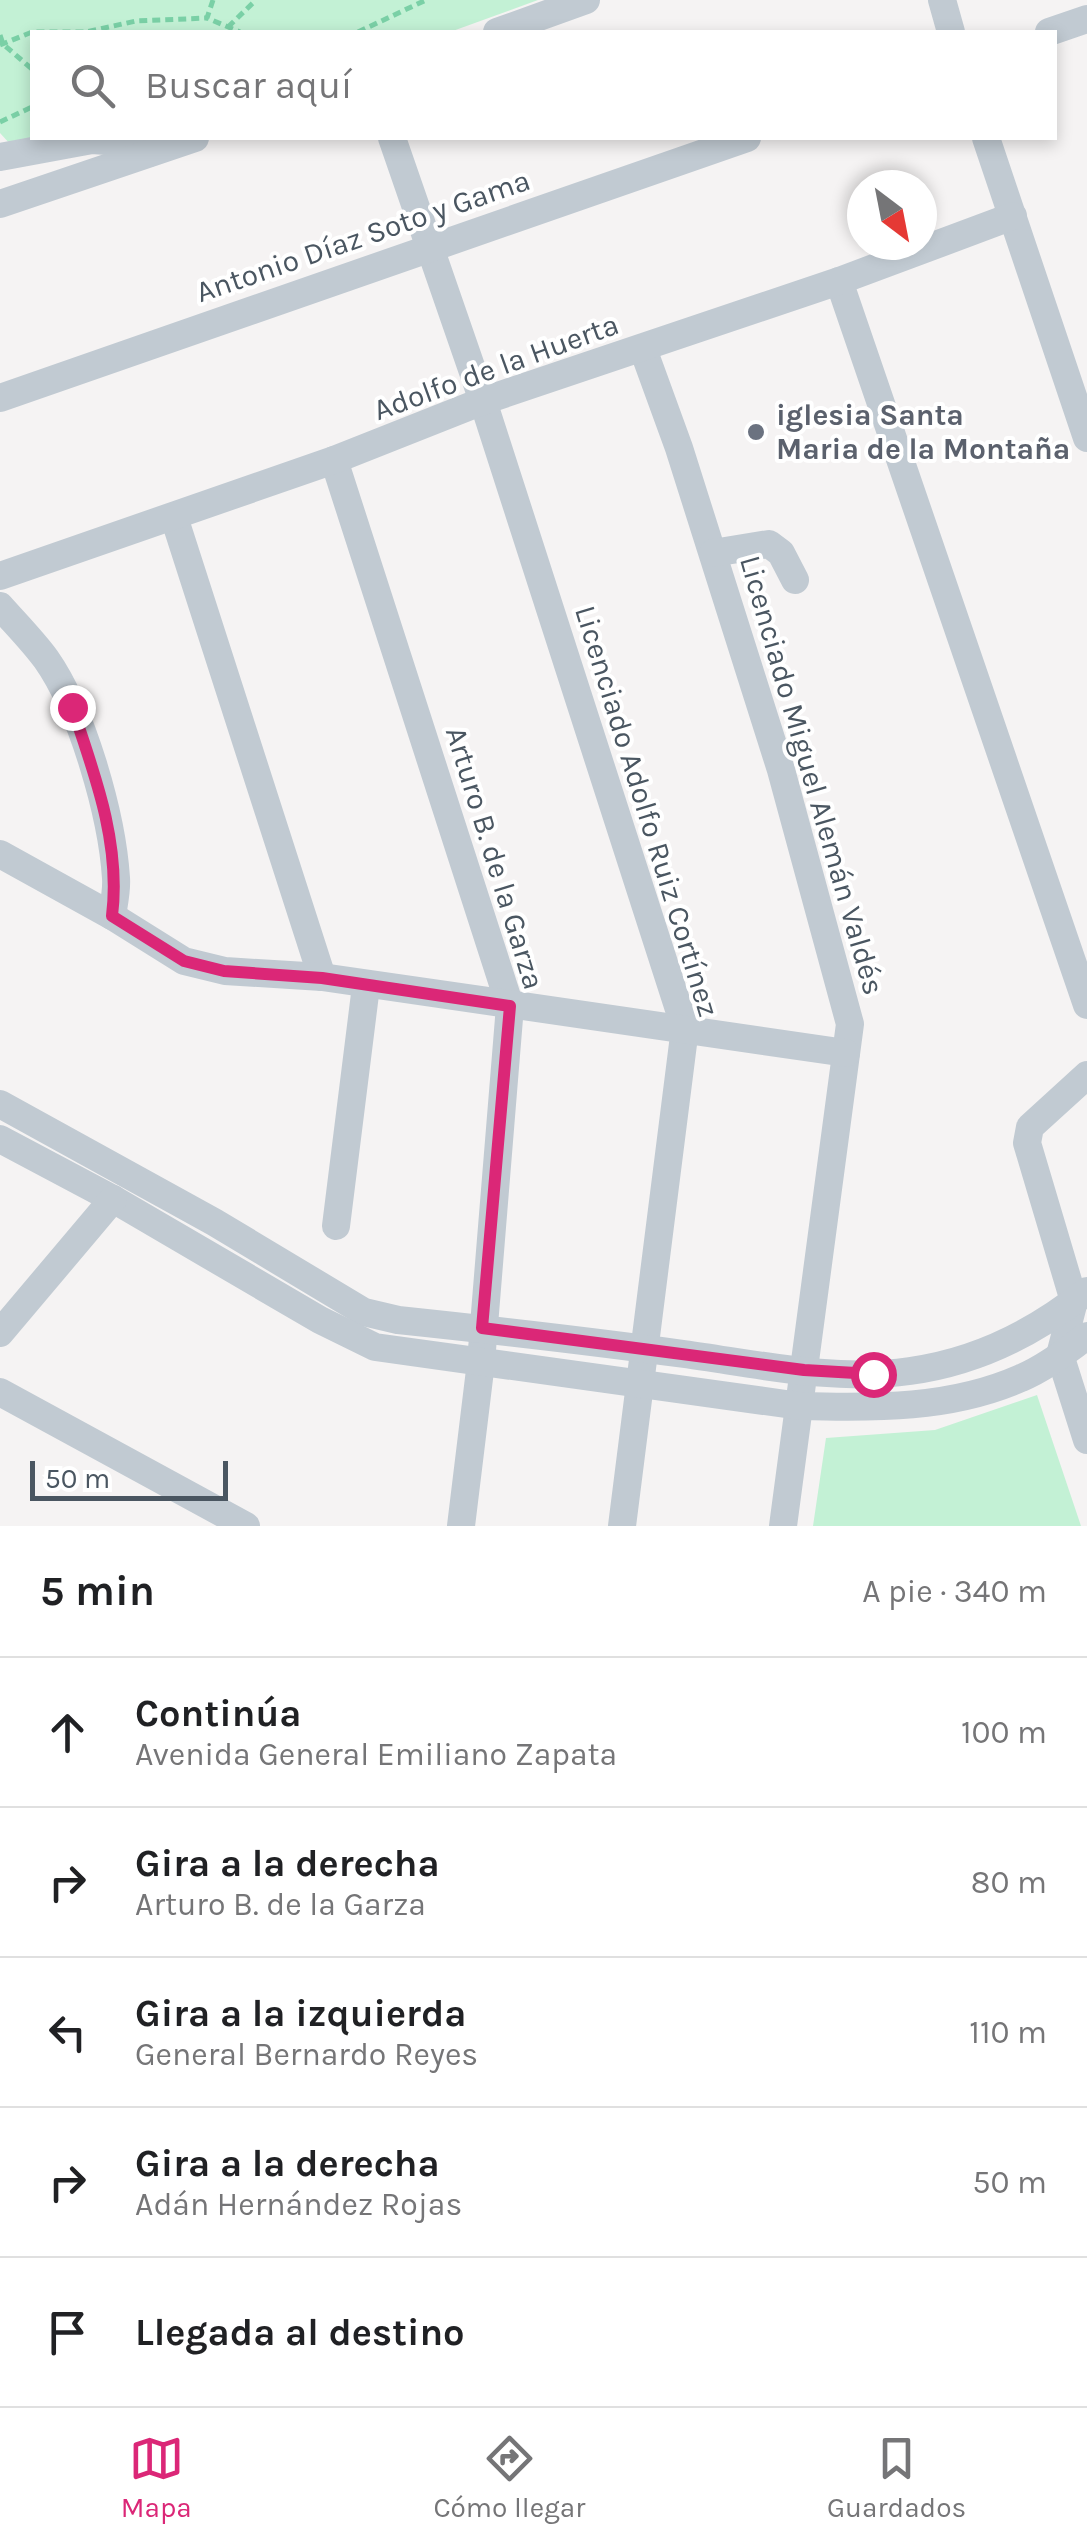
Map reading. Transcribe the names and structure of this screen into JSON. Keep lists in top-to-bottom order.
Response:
{
  "streets": {
    "street": [
      "Antonio Díaz Soto y Gama",
      "Adolfo de la Huerta",
      "Licenciado Miguel Alemán Valdés",
      "Licenciado Adolfo Ruiz Cortínez",
      "Arturo B. de la Garza"
    ]
  },
  "crossings": [
    ["Antonio Díaz Soto y Gama", "Licenciado Adolfo Ruiz Cortínez"],
    ["Adolfo de la Huerta", "Licenciado Miguel Alemán Valdés"],
    ["Adolfo de la Huerta", "Licenciado Adolfo Ruiz Cortínez"],
    ["Adolfo de la Huerta", "Arturo B. de la Garza"]
  ],
  "places": ["iglesia Santa Maria de la Montaña"],
  "scale_bar": "50 m",
  "north": "bottom right",
  "page": {
    "search": "Buscar aquí",
    "scale": "50 m",
    "heading": ["5 min", "A pie · 340 m"],
    "list": [
      ["Continúa", "Avenida General Emiliano Zapata", "100 m"],
      ["Gira a la derecha", "Arturo B. de la Garza", "80 m"],
      ["Gira a la izquierda", "General Bernardo Reyes", "110 m"],
      ["Gira a la derecha", "Adán Hernández Rojas", "50 m"],
      "Llegada al destino"
    ],
    "nav": ["Mapa", "Cómo llegar", "Guardados"]
  }
}
